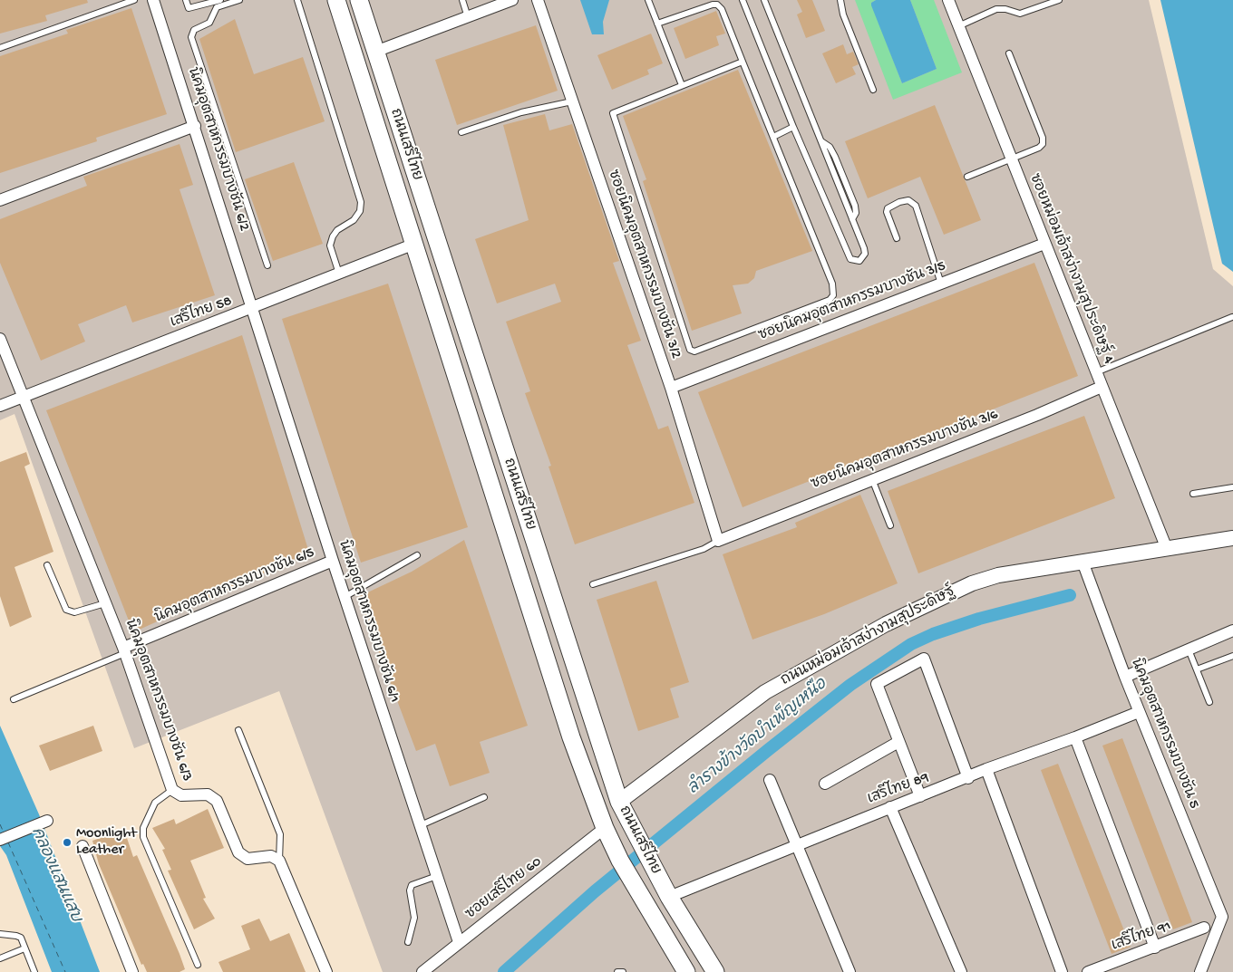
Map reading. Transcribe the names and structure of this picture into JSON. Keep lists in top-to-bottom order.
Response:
{
  "streets": {
    "main road": ["ถนนเสรีไทย"],
    "street": [
      "นิคมอุตสาหกรรมบางชัน 6/2",
      "ซอยนิคมอุตสาหกรรมบางชัน 3/2",
      "ซอยหม่อมเจ้าสง่างามสุประดิษฐ์ 4",
      "ซอยนิคมอุตสาหกรรมบางชัน 3/5",
      "เสรีไทย 58",
      "ซอยนิคมอุตสาหกรรมบางชัน 3/6",
      "นิคมอุตสาหกรรมบางชัน 6/5",
      "นิคมอุตสาหกรรมบางชัน 6/1",
      "ถนนหม่อมเจ้าสง่างามสุประดิษฐ์",
      "นิคมอุตสาหกรรมบางชัน 6/3",
      "นิคมอุตสาหกรรมบางชัน 5",
      "เสรีไทย 89",
      "ซอยเสรีไทย 60",
      "เสรีไทย 91"
    ]
  },
  "crossings": [
    ["ถนนเสรีไทย", "เสรีไทย 58"],
    ["ถนนเสรีไทย", "ถนนหม่อมเจ้าสง่างามสุประดิษฐ์"],
    ["ถนนเสรีไทย", "เสรีไทย 89"],
    ["ถนนเสรีไทย", "ซอยเสรีไทย 60"],
    ["นิคมอุตสาหกรรมบางชัน 6/2", "เสรีไทย 58"],
    ["นิคมอุตสาหกรรมบางชัน 6/2", "นิคมอุตสาหกรรมบางชัน 6/1"],
    ["ซอยนิคมอุตสาหกรรมบางชัน 3/2", "ซอยนิคมอุตสาหกรรมบางชัน 3/5"],
    ["ซอยนิคมอุตสาหกรรมบางชัน 3/2", "ซอยนิคมอุตสาหกรรมบางชัน 3/6"],
    ["ซอยหม่อมเจ้าสง่างามสุประดิษฐ์ 4", "ซอยนิคมอุตสาหกรรมบางชัน 3/5"],
    ["ซอยหม่อมเจ้าสง่างามสุประดิษฐ์ 4", "ซอยนิคมอุตสาหกรรมบางชัน 3/6"],
    ["ซอยหม่อมเจ้าสง่างามสุประดิษฐ์ 4", "ถนนหม่อมเจ้าสง่างามสุประดิษฐ์"],
    ["เสรีไทย 58", "นิคมอุตสาหกรรมบางชัน 6/1"],
    ["เสรีไทย 58", "นิคมอุตสาหกรรมบางชัน 6/3"],
    ["นิคมอุตสาหกรรมบางชัน 6/5", "นิคมอุตสาหกรรมบางชัน 6/1"],
    ["นิคมอุตสาหกรรมบางชัน 6/5", "นิคมอุตสาหกรรมบางชัน 6/3"],
    ["นิคมอุตสาหกรรมบางชัน 6/1", "ซอยเสรีไทย 60"],
    ["ถนนหม่อมเจ้าสง่างามสุประดิษฐ์", "นิคมอุตสาหกรรมบางชัน 5"],
    ["นิคมอุตสาหกรรมบางชัน 5", "เสรีไทย 89"]
  ],
  "water": ["ลำรางข้างวัดบำเพ็ญเหนือ", "คลองแสนแสบ"],
  "places": ["Moonlight Leather"]
}
